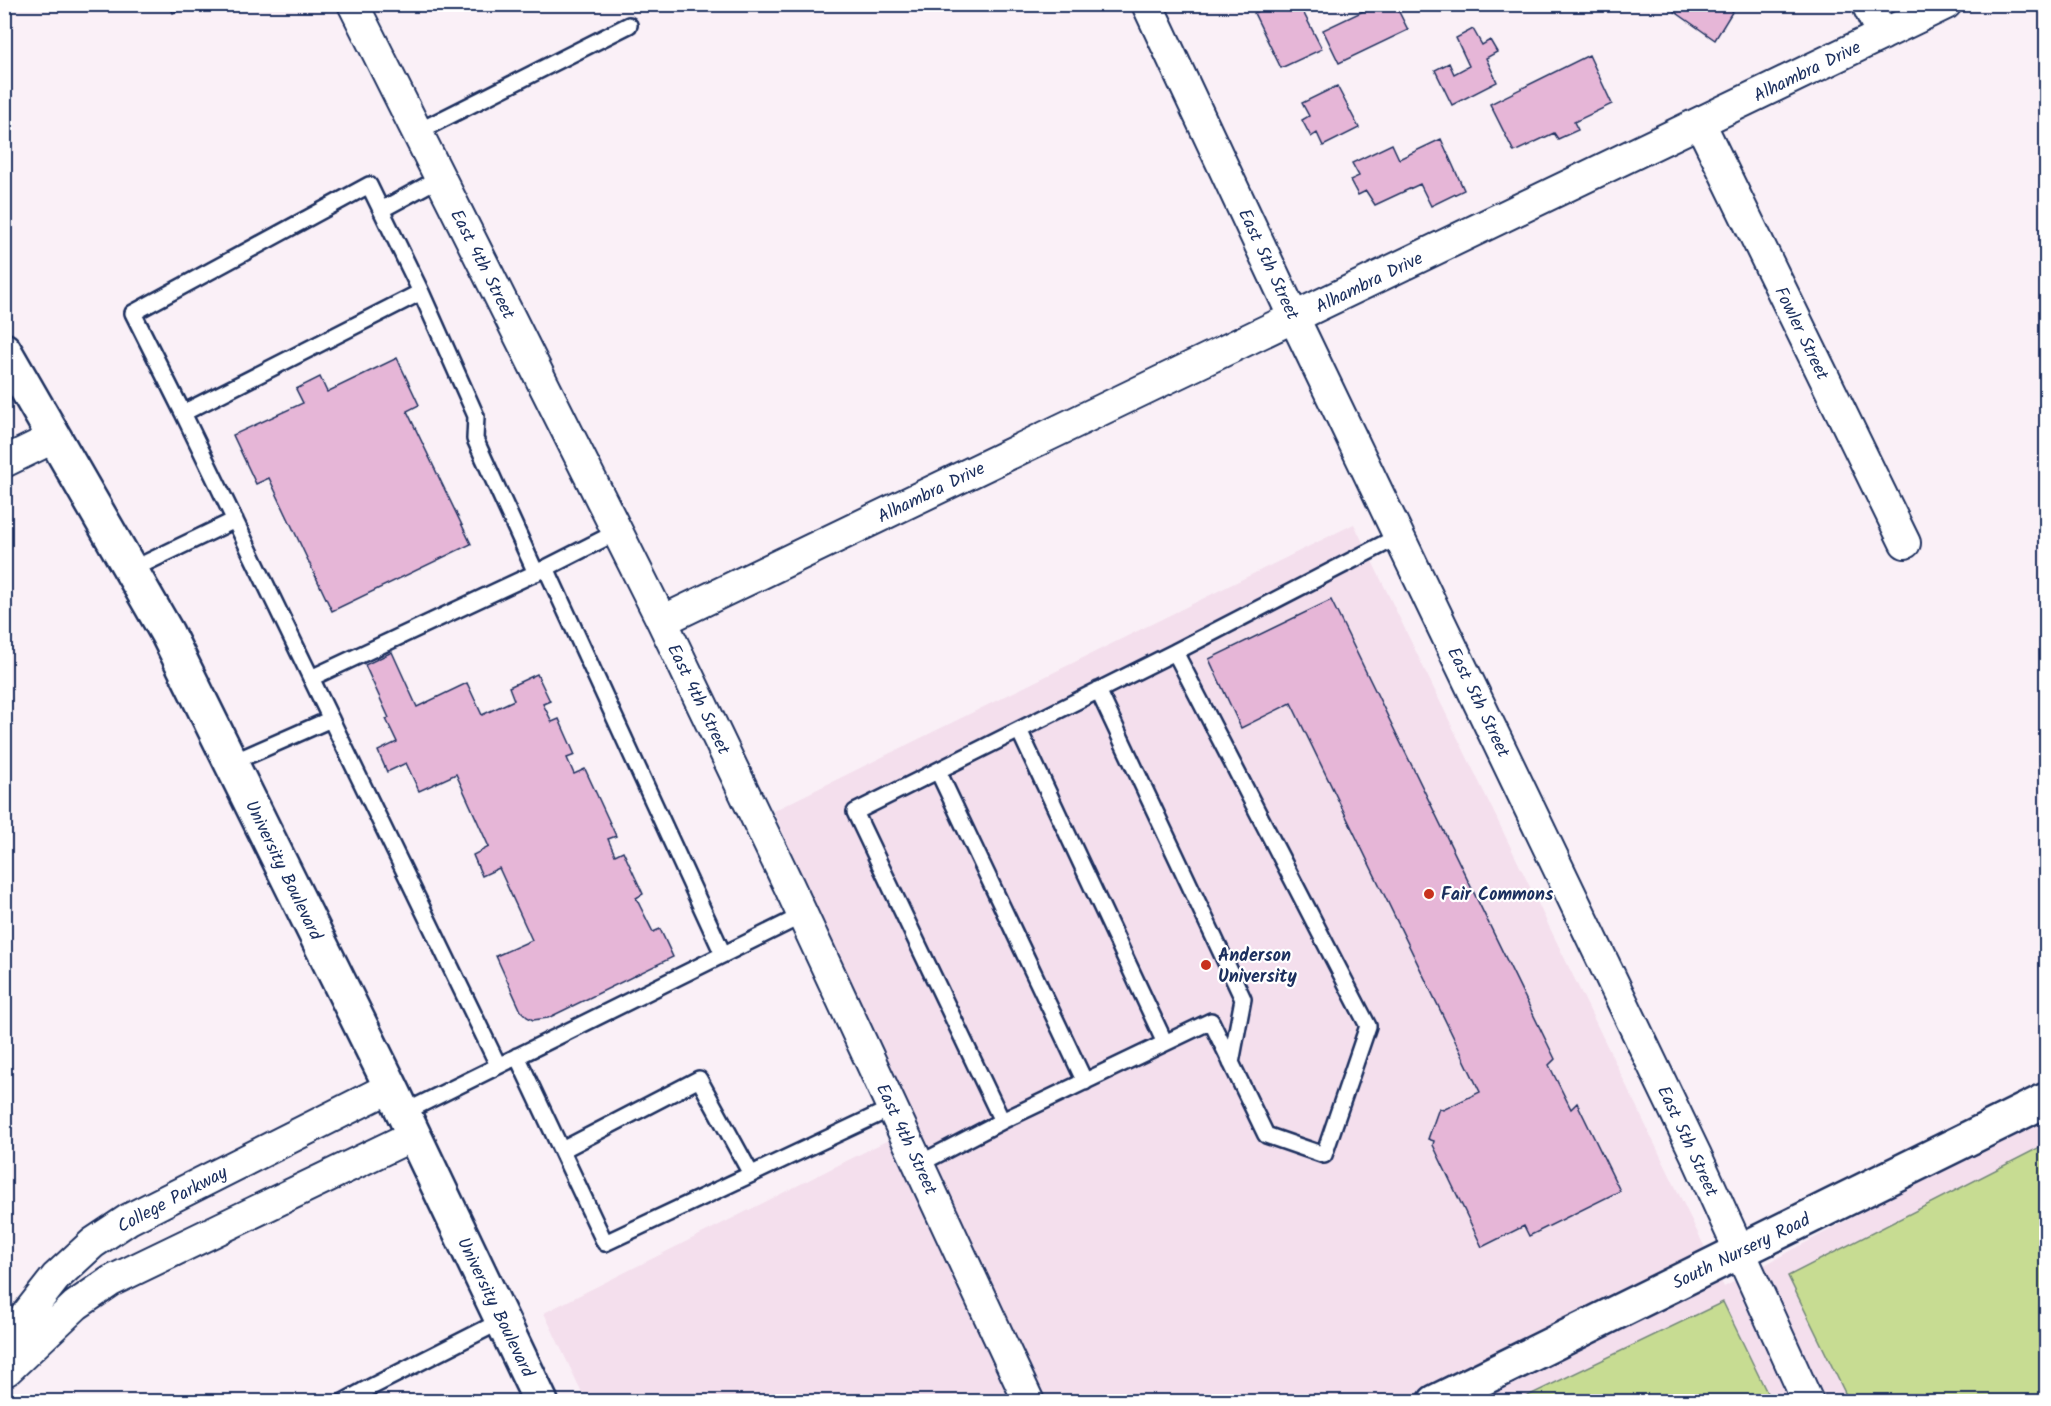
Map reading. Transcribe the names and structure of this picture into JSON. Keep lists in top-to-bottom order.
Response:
{
  "streets": {
    "main road": ["University Boulevard", "South Nursery Road"],
    "street": [
      "Alhambra Drive",
      "East 4th Street",
      "East 5th Street",
      "Fowler Street",
      "College Parkway"
    ]
  },
  "crossings": [
    ["Alhambra Drive", "East 4th Street"],
    ["Alhambra Drive", "East 5th Street"],
    ["Alhambra Drive", "Fowler Street"],
    ["East 5th Street", "South Nursery Road"],
    ["University Boulevard", "College Parkway"]
  ],
  "places": ["Fair Commons", "Anderson University"]
}
